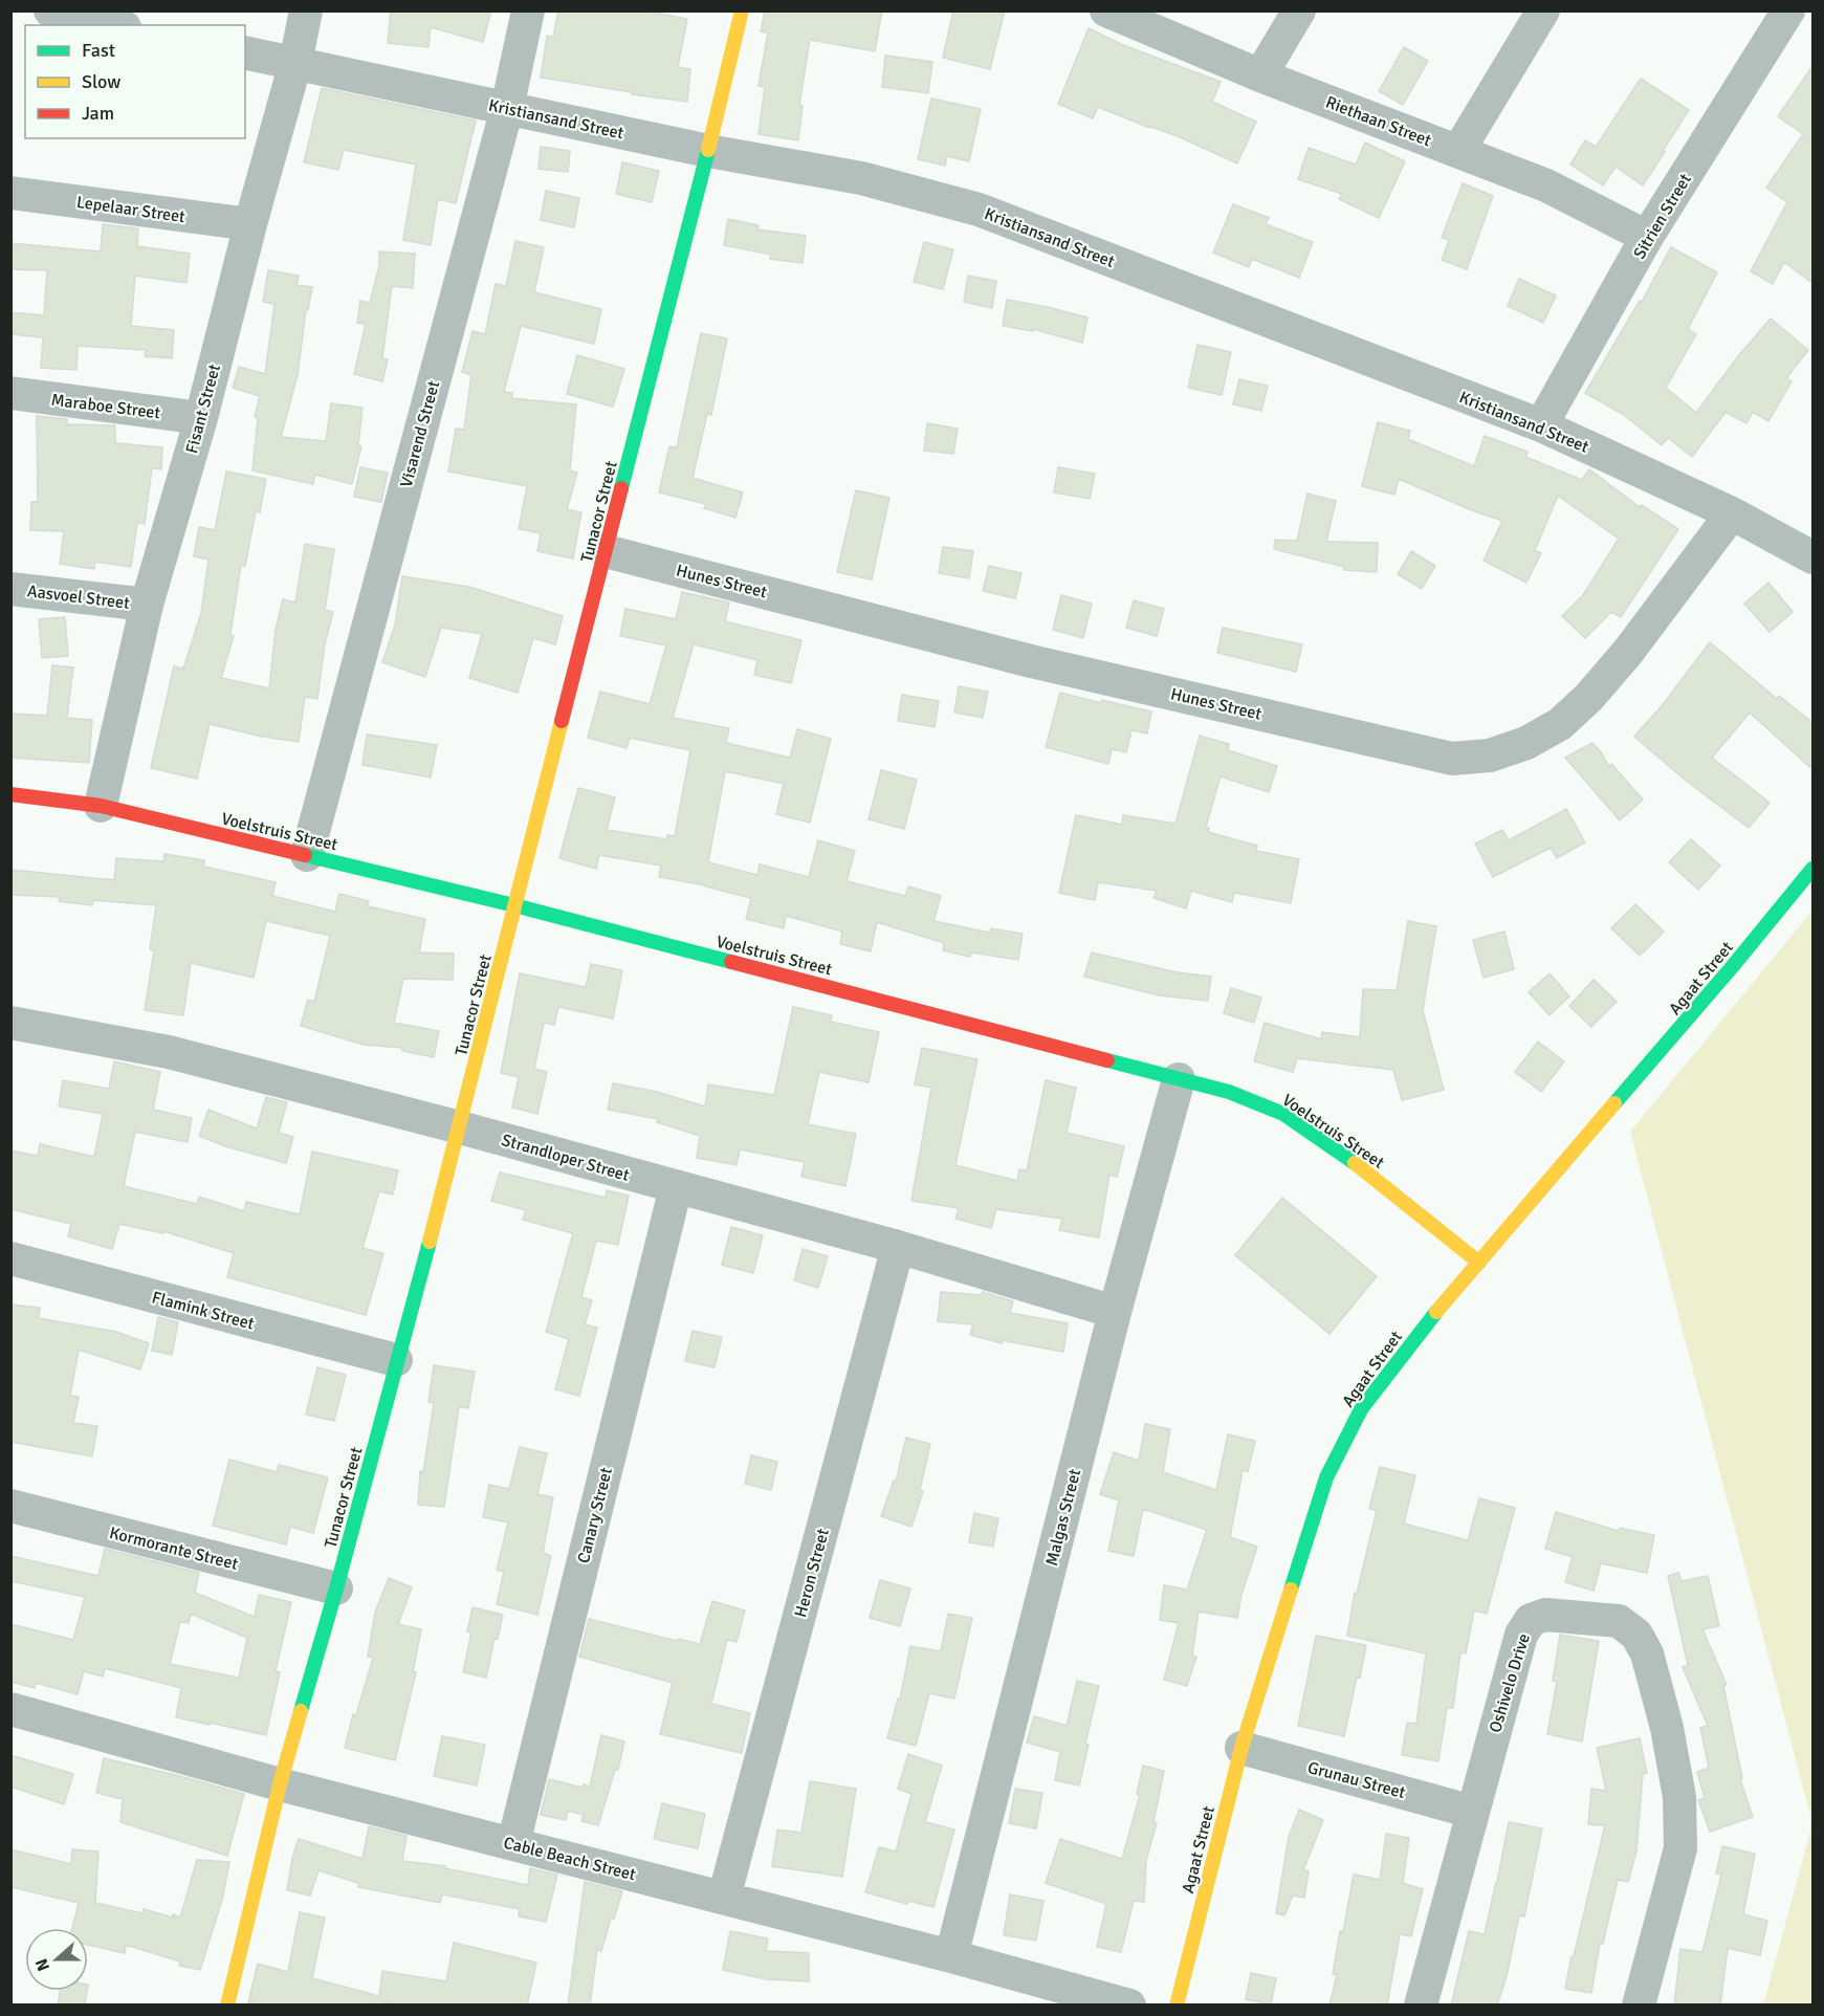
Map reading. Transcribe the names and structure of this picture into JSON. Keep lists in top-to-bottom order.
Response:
{
  "streets": {
    "street": [
      "Kristiansand Street",
      "Riethaan Street",
      "Lepelaar Street",
      "Sitrien Street",
      "Maraboe Street",
      "Fisant Street",
      "Visarend Street",
      "Tunacor Street",
      "Hunes Street",
      "Aasvoel Street",
      "Voelstruis Street",
      "Agaat Street",
      "Strandloper Street",
      "Flamink Street",
      "Canary Street",
      "Malgas Street",
      "Kormorante Street",
      "Heron Street",
      "Oshivelo Drive",
      "Grunau Street",
      "Cable Beach Street"
    ]
  },
  "crossings": [
    ["Kristiansand Street", "Sitrien Street"],
    ["Kristiansand Street", "Fisant Street"],
    ["Kristiansand Street", "Visarend Street"],
    ["Kristiansand Street", "Tunacor Street"],
    ["Kristiansand Street", "Hunes Street"],
    ["Riethaan Street", "Sitrien Street"],
    ["Lepelaar Street", "Fisant Street"],
    ["Maraboe Street", "Fisant Street"],
    ["Fisant Street", "Aasvoel Street"],
    ["Fisant Street", "Voelstruis Street"],
    ["Visarend Street", "Voelstruis Street"],
    ["Tunacor Street", "Hunes Street"],
    ["Tunacor Street", "Voelstruis Street"],
    ["Tunacor Street", "Strandloper Street"],
    ["Tunacor Street", "Flamink Street"],
    ["Tunacor Street", "Kormorante Street"],
    ["Tunacor Street", "Cable Beach Street"],
    ["Voelstruis Street", "Agaat Street"],
    ["Voelstruis Street", "Malgas Street"],
    ["Agaat Street", "Grunau Street"],
    ["Strandloper Street", "Canary Street"],
    ["Strandloper Street", "Malgas Street"],
    ["Strandloper Street", "Heron Street"],
    ["Canary Street", "Cable Beach Street"],
    ["Malgas Street", "Cable Beach Street"],
    ["Heron Street", "Cable Beach Street"],
    ["Oshivelo Drive", "Grunau Street"]
  ],
  "legend": ["Fast", "Slow", "Jam"],
  "north": "left"
}
